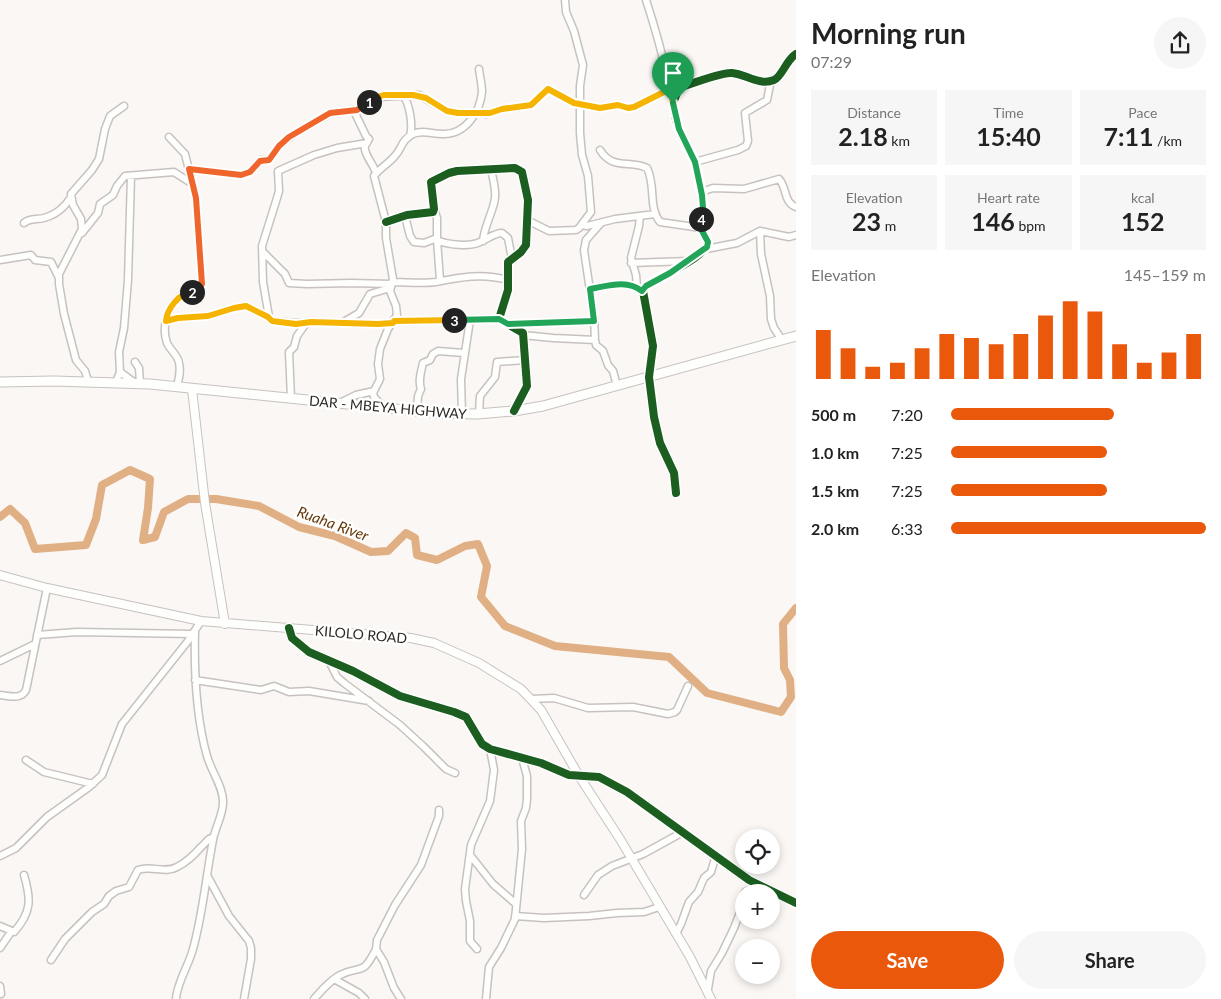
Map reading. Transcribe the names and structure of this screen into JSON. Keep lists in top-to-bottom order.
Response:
{
  "streets": {
    "highway": ["DAR - MBEYA HIGHWAY"],
    "main road": ["KILOLO ROAD"]
  },
  "water": ["Ruaha River"],
  "page": {
    "heading": ["Morning run", "07:29"],
    "stats": [
      ["Distance", "2.18 km"],
      ["Time", "15:40"],
      ["Pace", "7:11 /km"],
      ["Elevation", "23 m"],
      ["Heart rate", "146 bpm"],
      ["kcal", "152"]
    ],
    "pins": [
      "1",
      "4",
      "2",
      "3"
    ],
    "chart": ["Elevation", "145–159 m"],
    "list": [
      {
        "name": "500 m",
        "note": "7:20"
      },
      {
        "name": "1.0 km",
        "note": "7:25"
      },
      {
        "name": "1.5 km",
        "note": "7:25"
      },
      {
        "name": "2.0 km",
        "note": "6:33"
      }
    ],
    "map_buttons": ["+", "−"],
    "buttons": ["Save", "Share"]
  }
}
